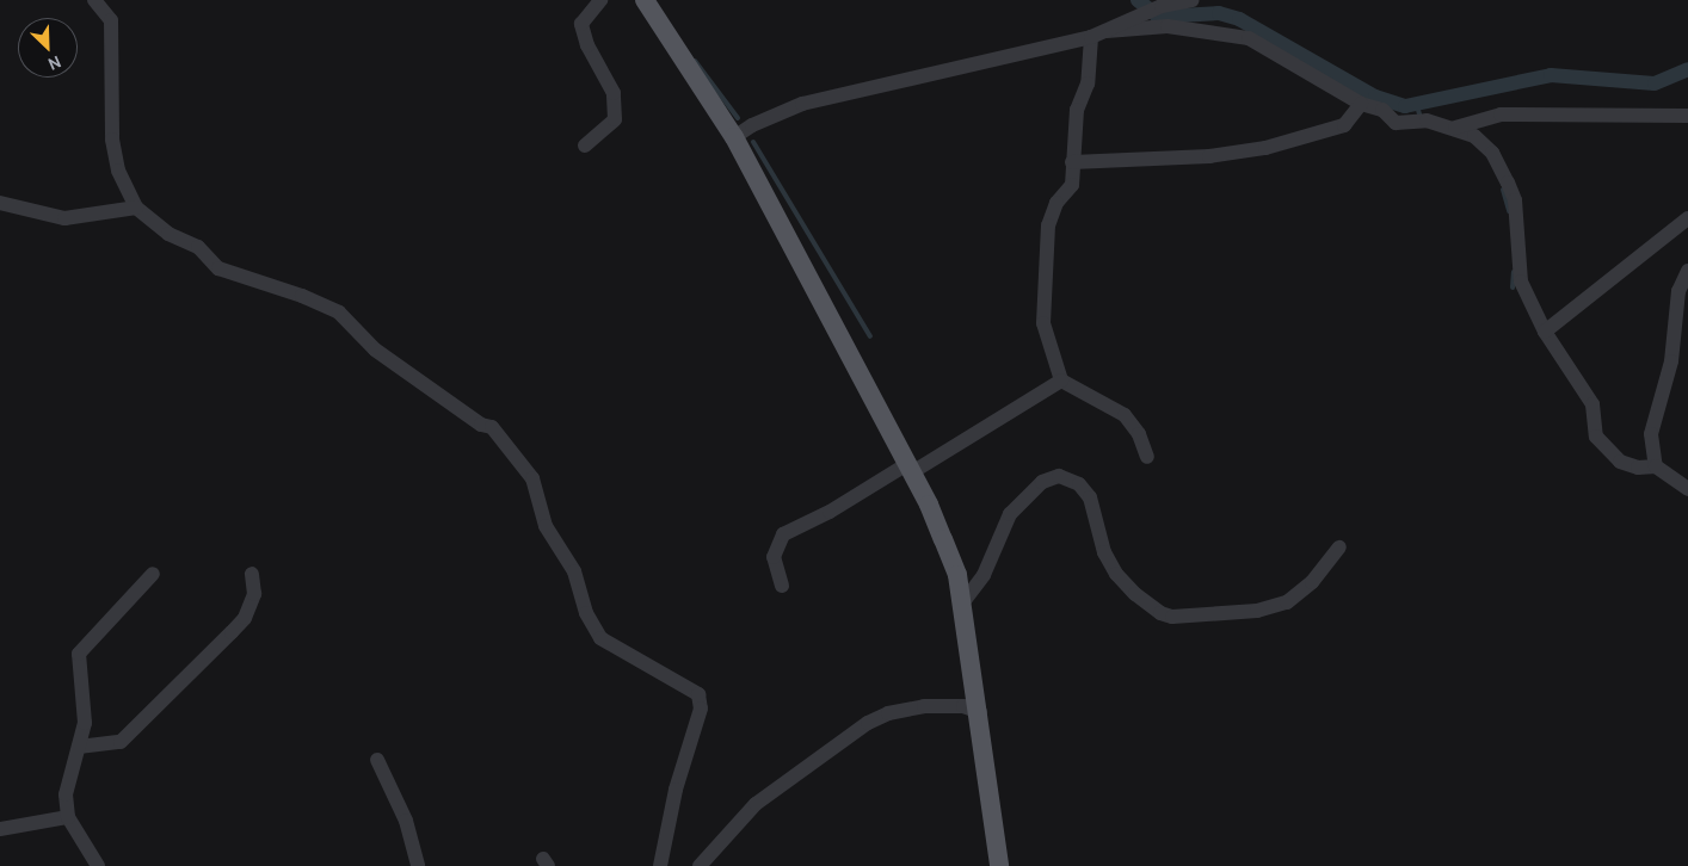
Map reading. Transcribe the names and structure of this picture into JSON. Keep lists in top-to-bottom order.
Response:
{
  "north": "bottom right"
}
